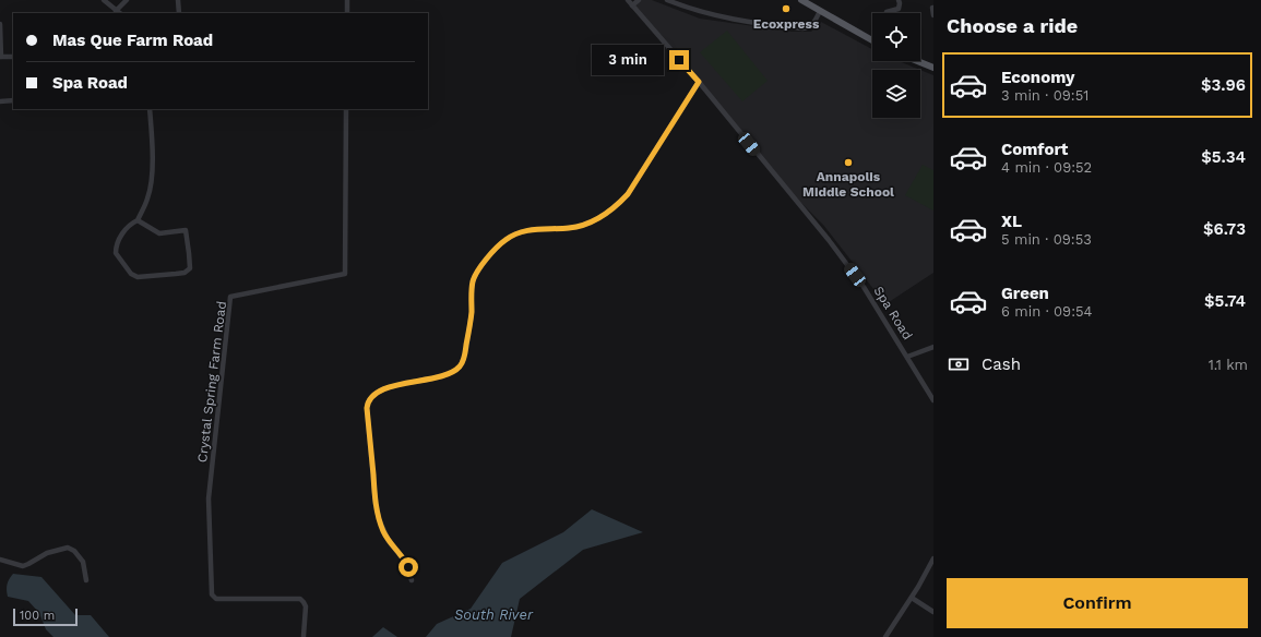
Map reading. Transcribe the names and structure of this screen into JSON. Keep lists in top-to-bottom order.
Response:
{
  "streets": {
    "street": ["Spa Road", "Crystal Spring Farm Road"]
  },
  "water": ["South River"],
  "places": ["Ecoxpress", "Annapolis Middle School"],
  "scale_bar": "100 m",
  "page": {
    "heading": "Choose a ride",
    "banner": ["Mas Que Farm Road", "Spa Road"],
    "bubble": "3 min",
    "list": [
      {
        "name": "Economy",
        "note": "3 min · 09:51",
        "value": "$3.96"
      },
      {
        "name": "Comfort",
        "note": "4 min · 09:52",
        "value": "$5.34"
      },
      {
        "name": "XL",
        "note": "5 min · 09:53",
        "value": "$6.73"
      },
      {
        "name": "Green",
        "note": "6 min · 09:54",
        "value": "$5.74"
      }
    ],
    "pay": ["Cash", "1.1 km"],
    "buttons": "Confirm",
    "scale": "100 m"
  }
}
